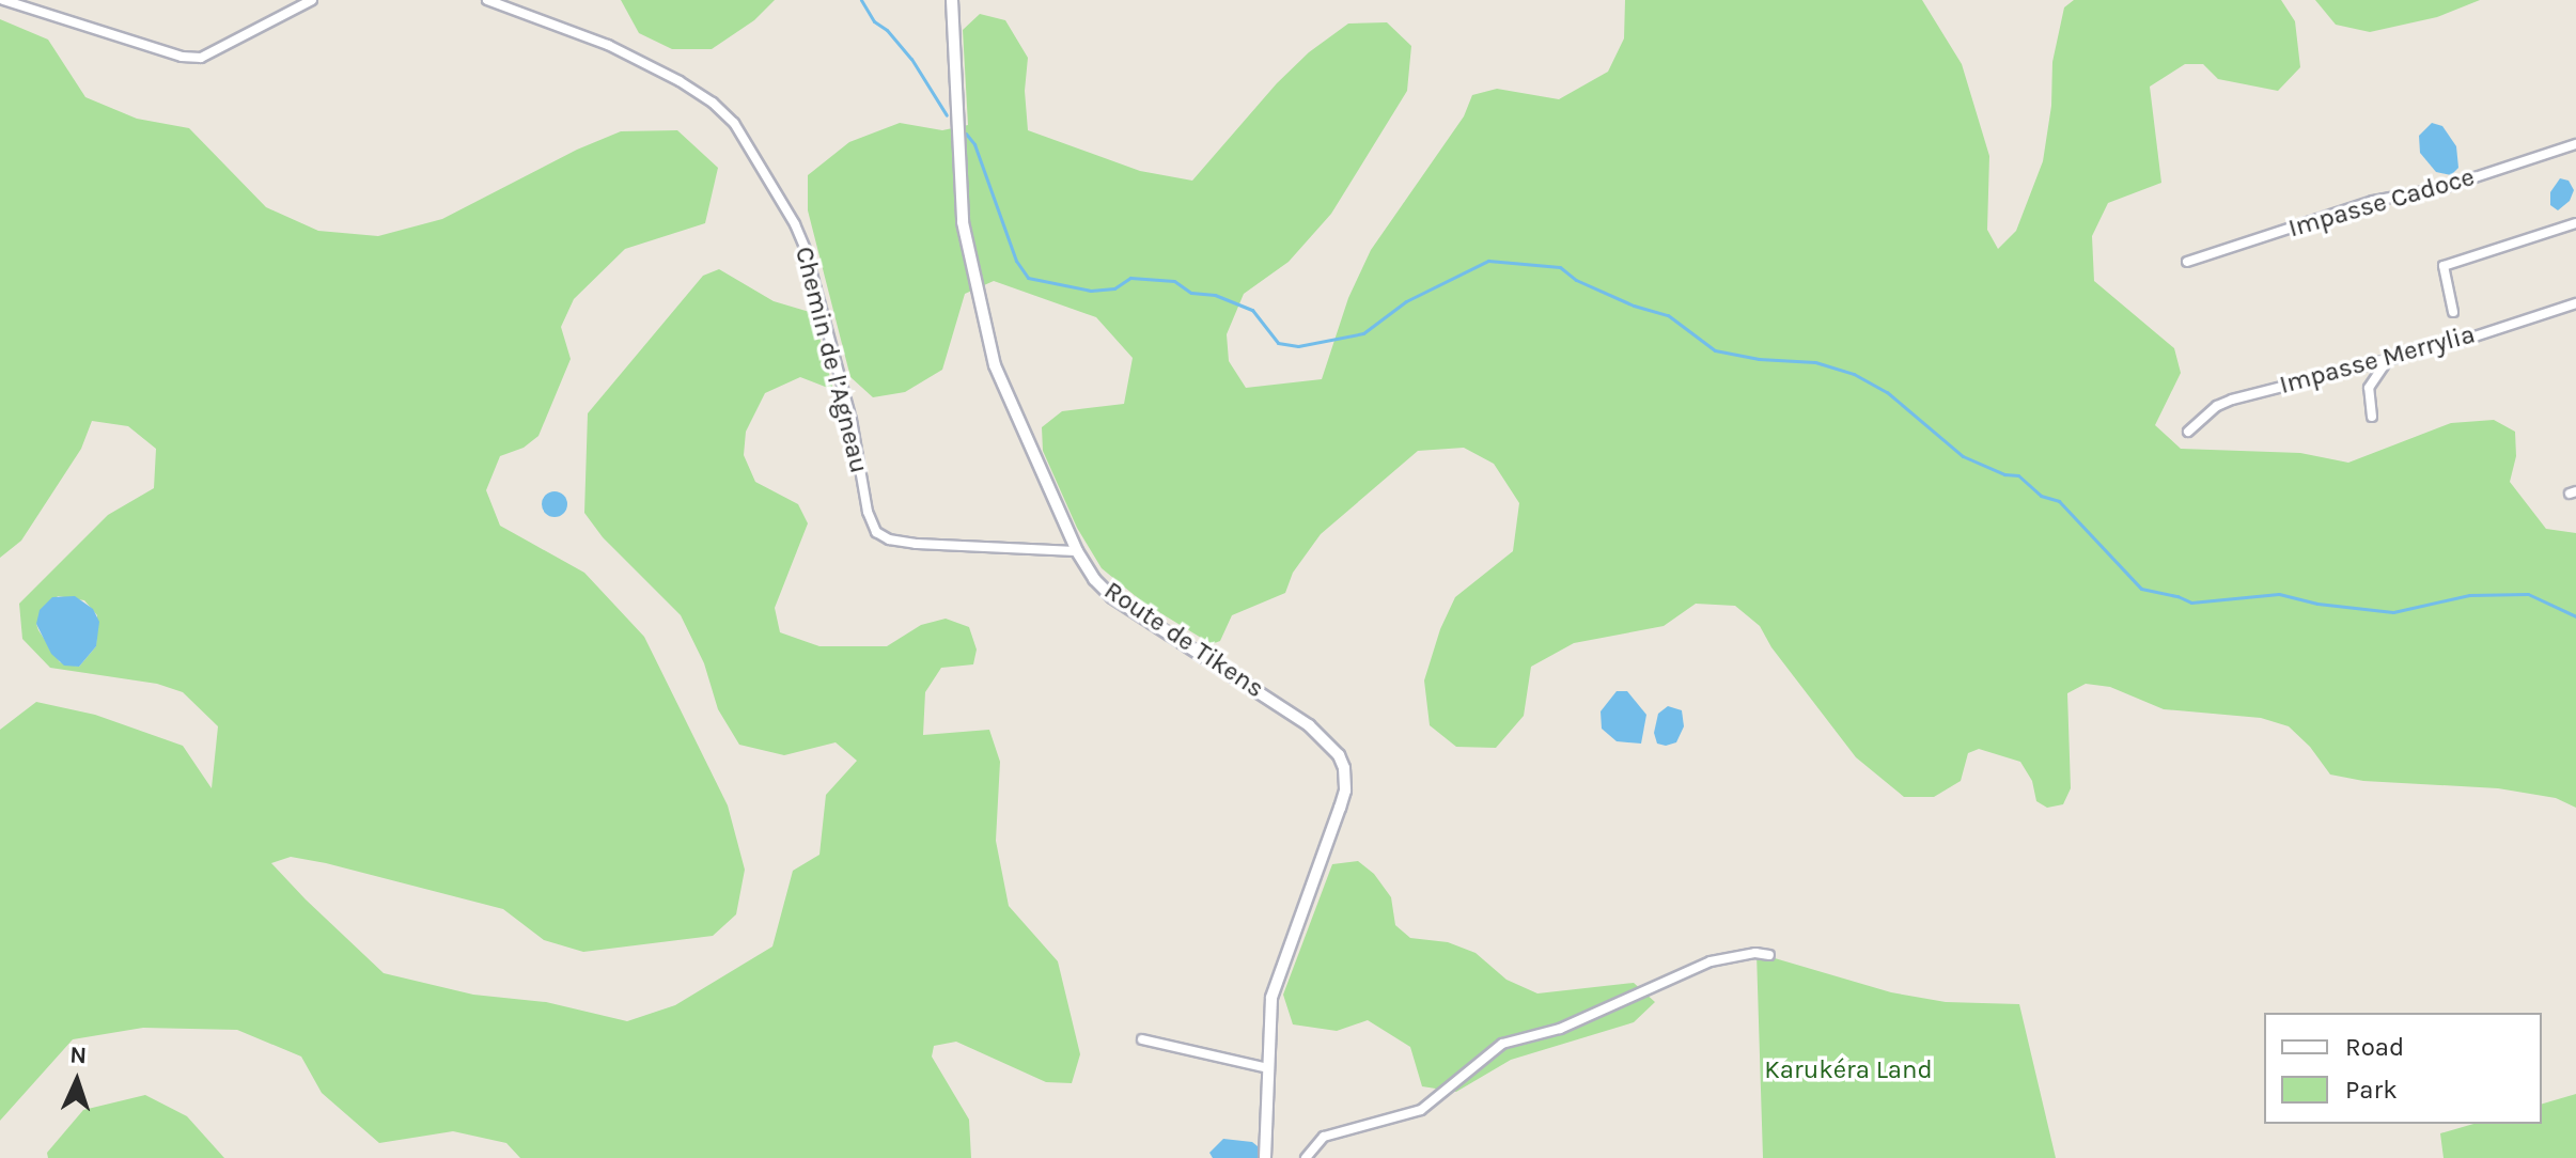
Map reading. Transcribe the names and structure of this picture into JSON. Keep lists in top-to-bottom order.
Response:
{
  "streets": {
    "street": [
      "Impasse Cadoce",
      "Chemin de l’Agneau",
      "Impasse Merrylia",
      "Route de Tikens"
    ]
  },
  "crossings": [
    ["Chemin de l’Agneau", "Route de Tikens"]
  ],
  "parks": ["Karukéra Land"],
  "legend": ["Road", "Park"],
  "north": "top"
}
